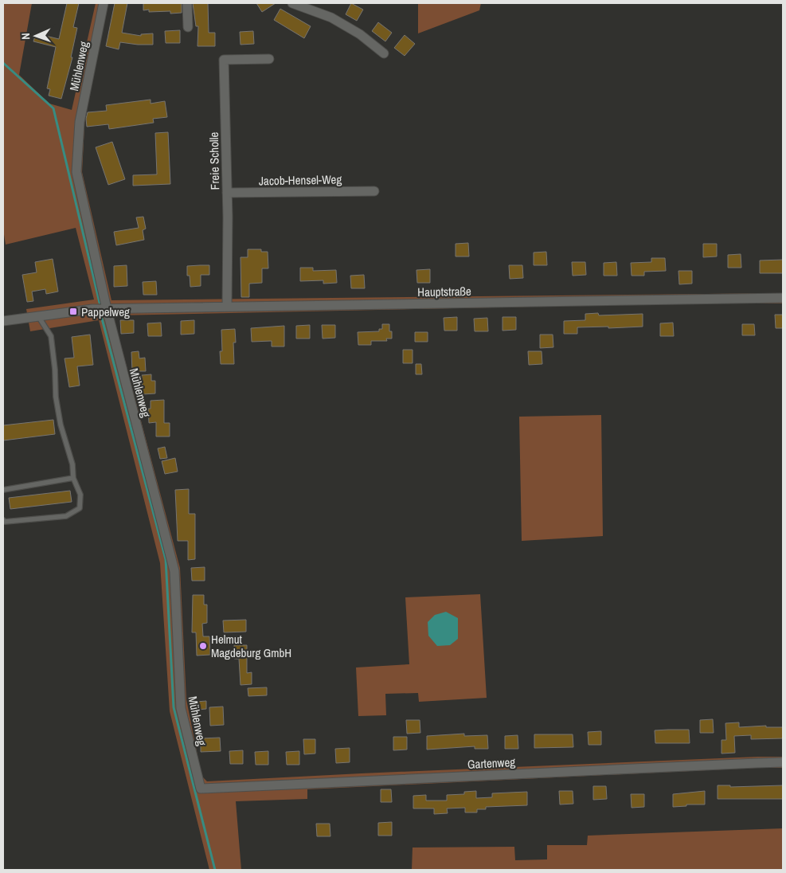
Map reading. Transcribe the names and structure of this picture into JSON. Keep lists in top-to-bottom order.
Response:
{
  "streets": {
    "street": [
      "Mühlenweg",
      "Freie Scholle",
      "Jacob-Hensel-Weg",
      "Hauptstraße",
      "Gartenweg"
    ]
  },
  "crossings": [
    ["Mühlenweg", "Hauptstraße"],
    ["Mühlenweg", "Gartenweg"],
    ["Freie Scholle", "Jacob-Hensel-Weg"],
    ["Freie Scholle", "Hauptstraße"]
  ],
  "places": {
    "transit": ["Pappelweg"],
    "other": ["Helmut Magdeburg GmbH"]
  },
  "north": "left"
}
